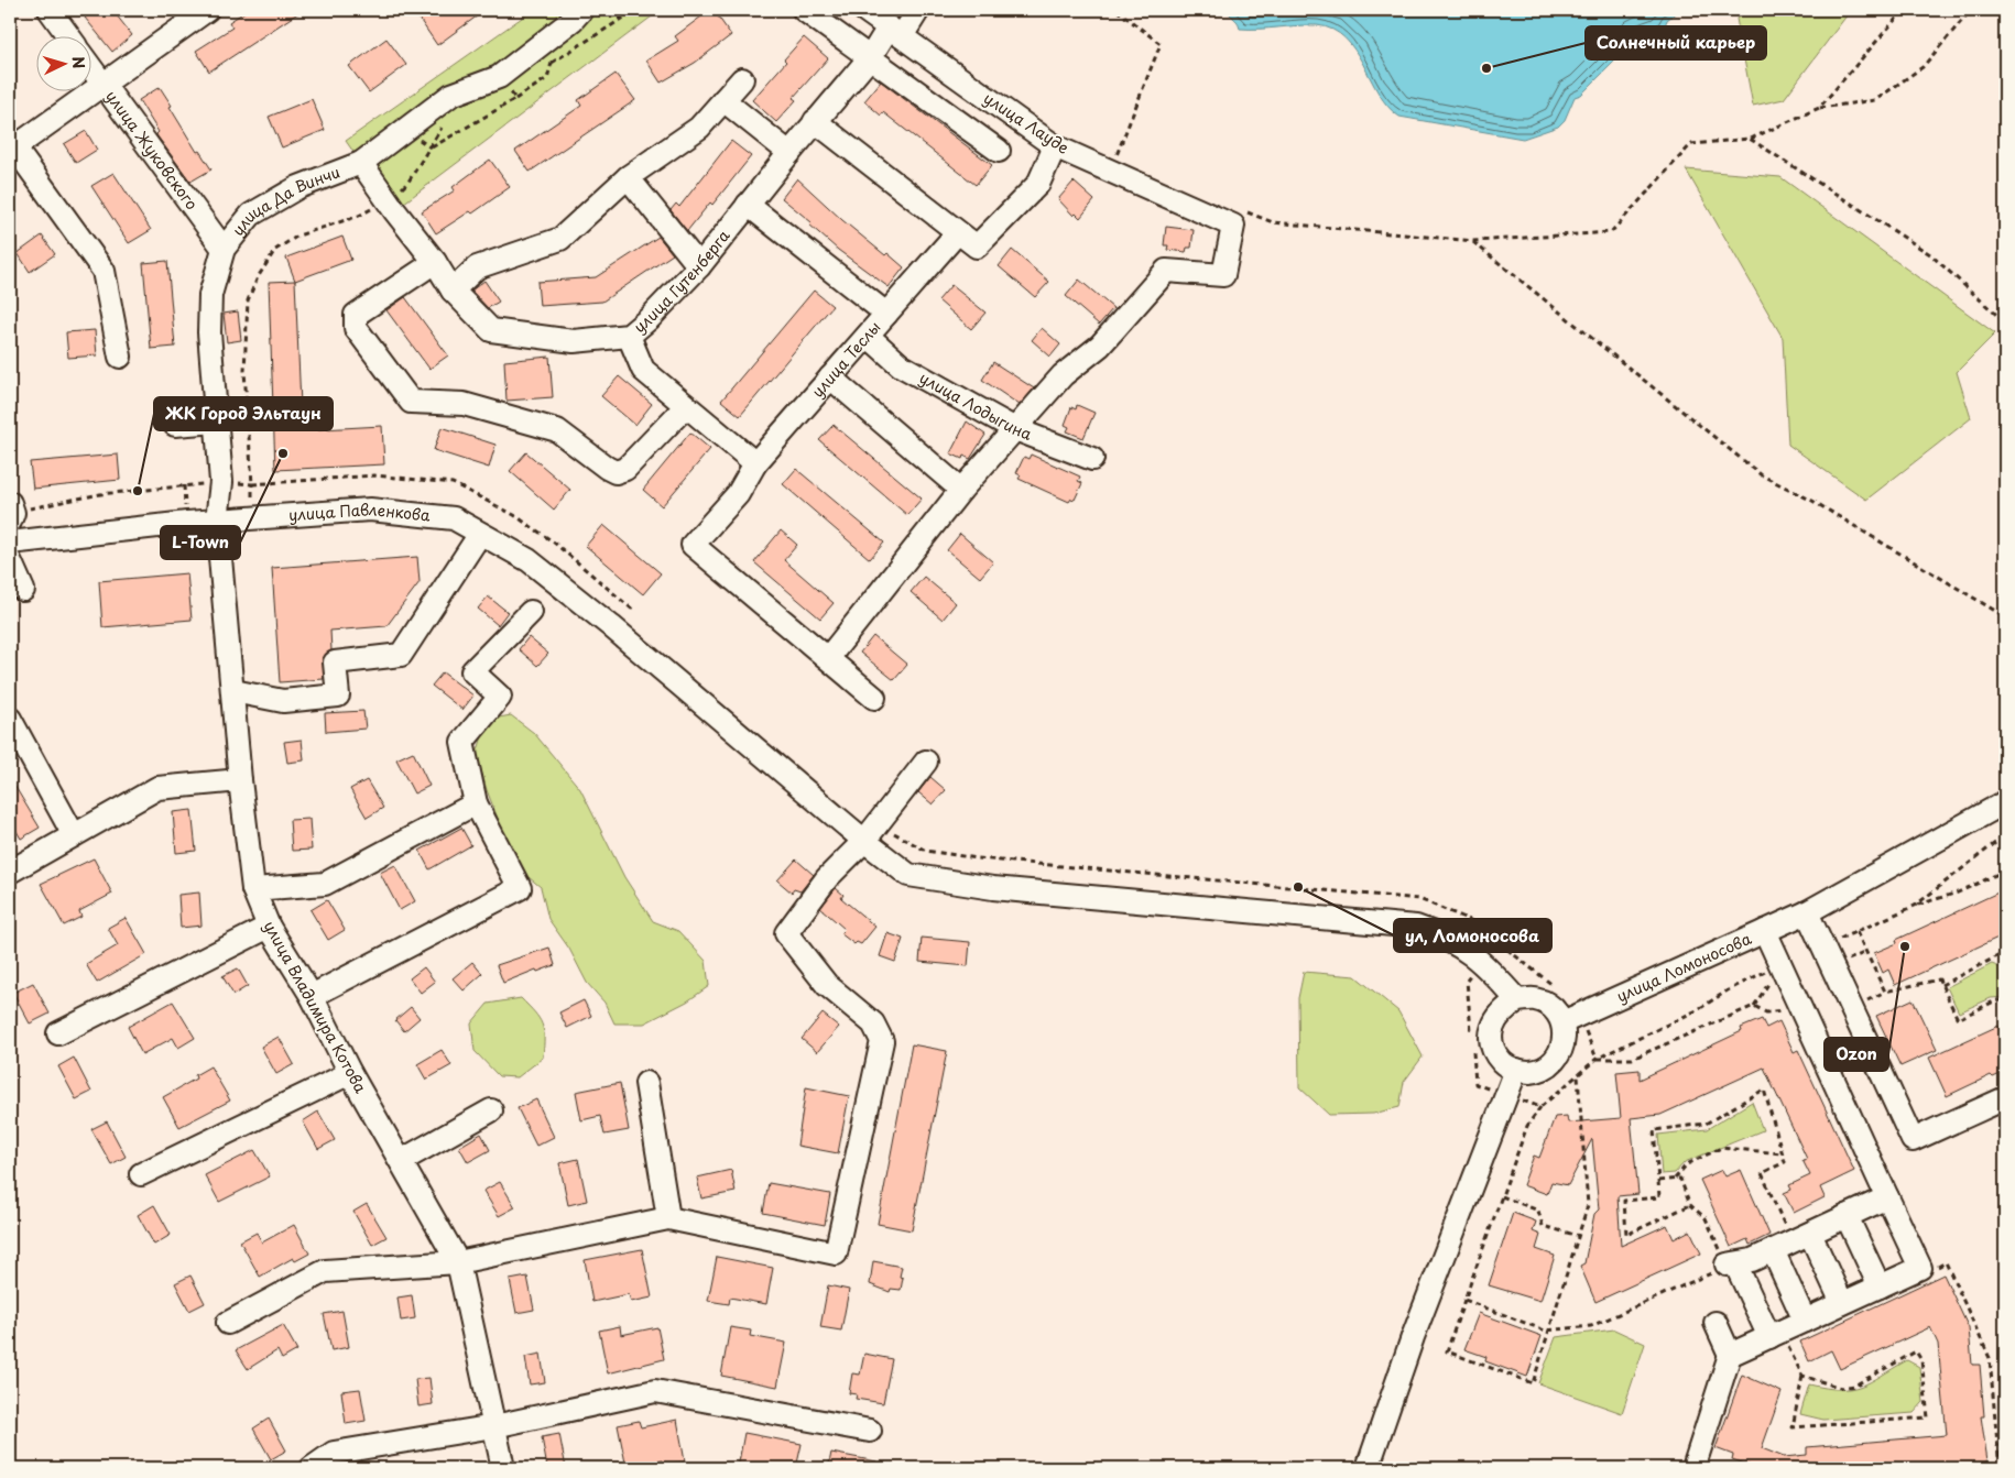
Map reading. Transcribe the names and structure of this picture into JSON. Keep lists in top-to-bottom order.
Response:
{
  "streets": {
    "street": [
      "улица Лауде",
      "улица Жуковского",
      "улица Да Винчи",
      "улица Гутенберга",
      "улица Теслы",
      "улица Лодыгина",
      "улица Павленкова",
      "улица Ломоносова",
      "улица Владимира Котова"
    ]
  },
  "crossings": [
    ["улица Лауде", "улица Гутенберга"],
    ["улица Жуковского", "улица Да Винчи"],
    ["улица Да Винчи", "улица Гутенберга"],
    ["улица Да Винчи", "улица Павленкова"],
    ["улица Да Винчи", "улица Владимира Котова"],
    ["улица Теслы", "улица Лодыгина"],
    ["улица Павленкова", "улица Ломоносова"],
    ["улица Павленкова", "улица Владимира Котова"]
  ],
  "places": [
    "Солнечный карьер",
    "L-Town",
    "ЖК Город Эльтаун",
    "ул, Ломоносова",
    "Ozon"
  ],
  "north": "right"
}
